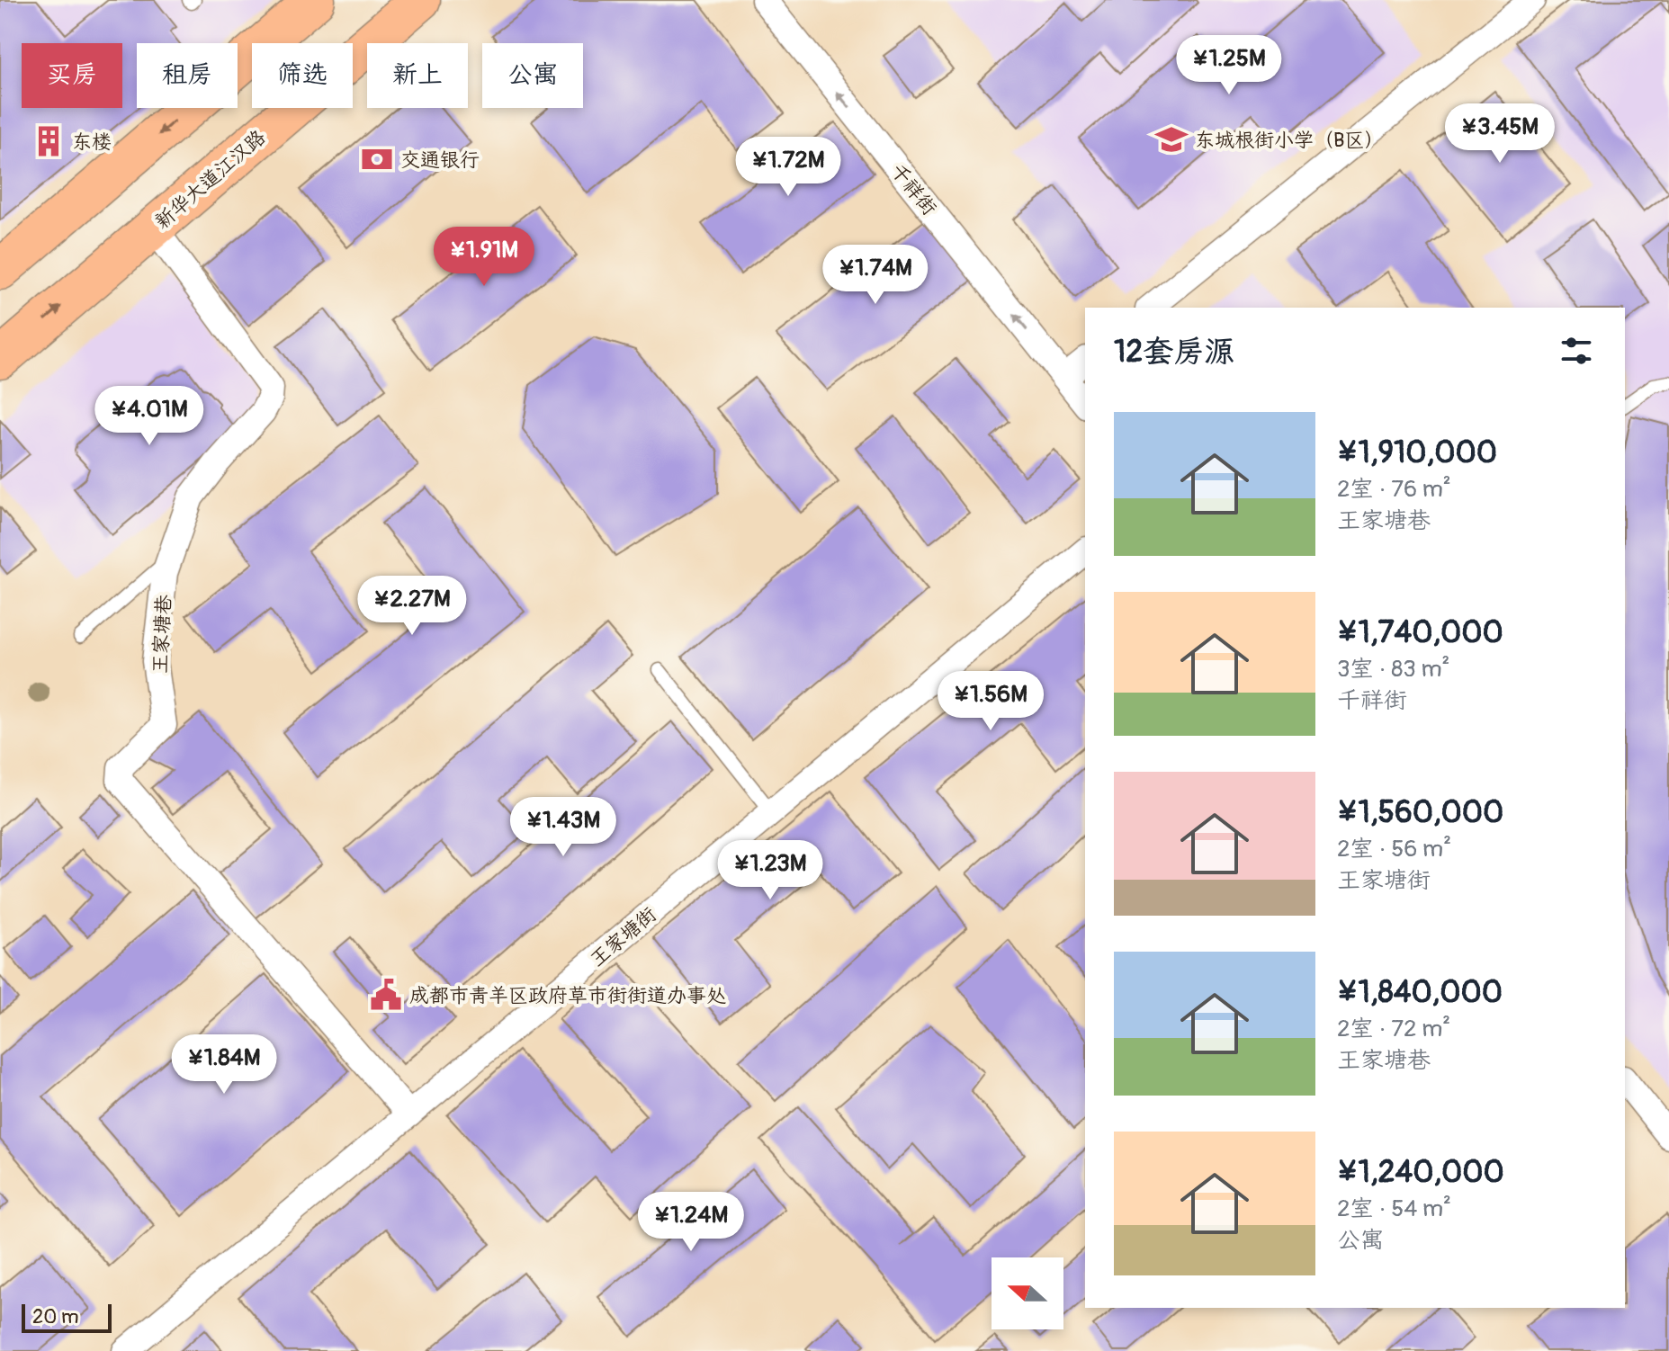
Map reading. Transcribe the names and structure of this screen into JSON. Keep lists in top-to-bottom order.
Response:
{
  "streets": {
    "main road": ["新华大道江汉路"],
    "street": ["千祥街", "王家塘巷", "王家塘街"]
  },
  "crossings": [
    ["新华大道江汉路", "王家塘巷"],
    ["王家塘巷", "王家塘街"]
  ],
  "one_way": ["千祥街"],
  "places": {
    "school or university": ["东城根街小学（B区）"],
    "building": ["东楼"],
    "bank": ["交通银行"],
    "public building": ["成都市青羊区政府草市街街道办事处"]
  },
  "scale_bar": "20 m",
  "north": "left",
  "page": {
    "price": [
      "¥1.25M",
      "¥3.45M",
      "¥1.72M",
      "¥1.91M",
      "¥1.74M",
      "¥4.01M",
      "¥2.27M",
      "¥1.56M",
      "¥1.43M",
      "¥1.23M",
      "¥1.84M",
      "¥1.24M"
    ],
    "chip": [
      "买房",
      "租房",
      "筛选",
      "新上",
      "公寓"
    ],
    "heading": "12套房源",
    "list": [
      {
        "name": "¥1,910,000",
        "note": "2室 · 76 m² · 王家塘巷"
      },
      {
        "name": "¥1,740,000",
        "note": "3室 · 83 m² · 千祥街"
      },
      {
        "name": "¥1,560,000",
        "note": "2室 · 56 m² · 王家塘街"
      },
      {
        "name": "¥1,840,000",
        "note": "2室 · 72 m² · 王家塘巷"
      },
      {
        "name": "¥1,240,000",
        "note": "2室 · 54 m² · 公寓"
      }
    ],
    "scale": "20 m"
  }
}
